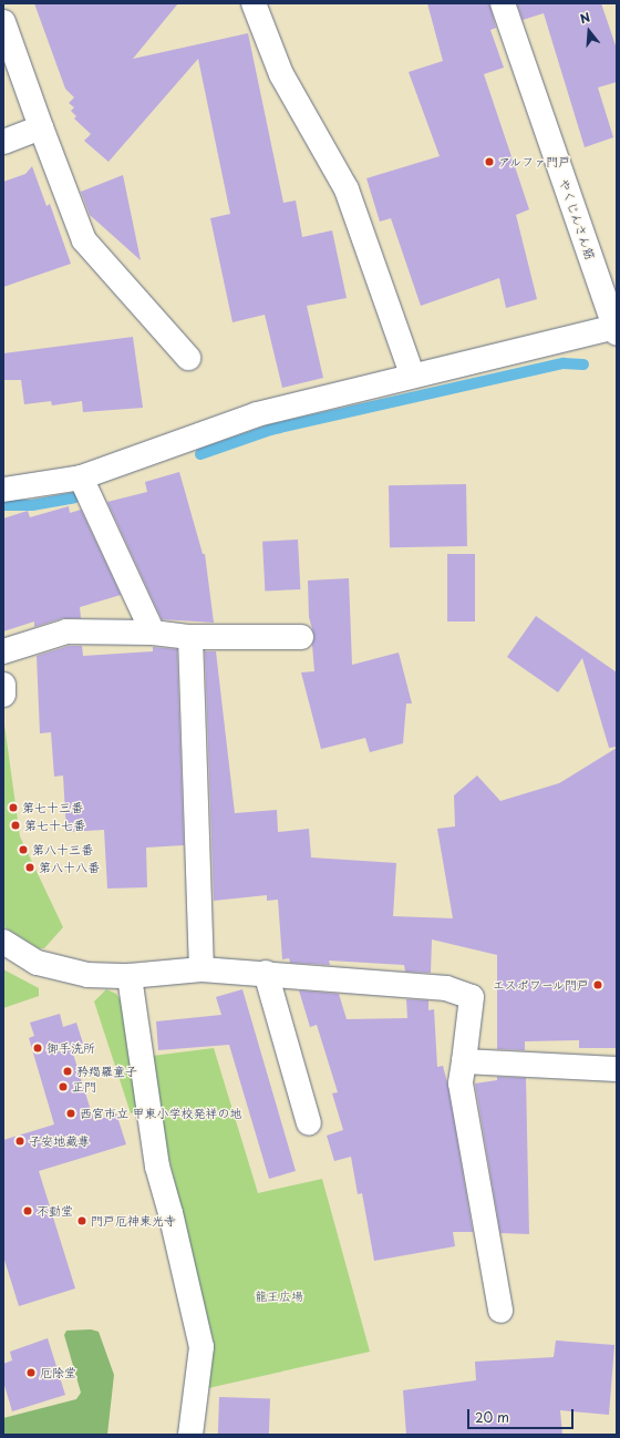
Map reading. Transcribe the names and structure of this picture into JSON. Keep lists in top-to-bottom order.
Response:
{
  "streets": {
    "street": ["やくじんさん筋"]
  },
  "parks": ["龍王広場"],
  "places": [
    "アルファ門戸",
    "第七十三番",
    "第七十七番",
    "第八十三番",
    "第八十八番",
    "エスポワール門戸",
    "御手洗所",
    "矜羯羅童子",
    "正門",
    "西宮市立 甲東小学校発祥の地",
    "子安地藏尊",
    "不動堂",
    "門戸厄神東光寺",
    "厄除堂"
  ],
  "scale_bar": "20 m",
  "north": "top"
}
